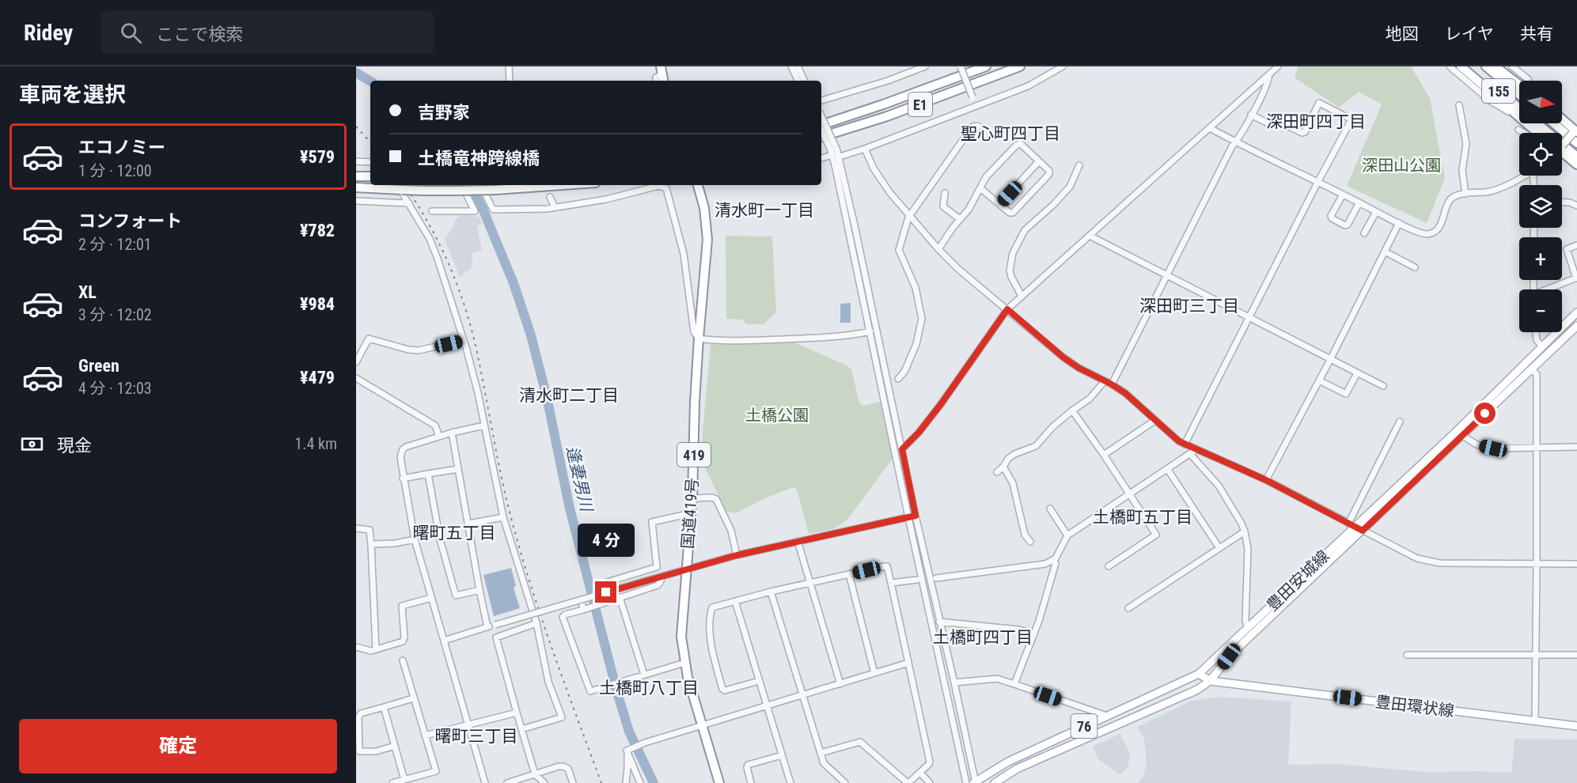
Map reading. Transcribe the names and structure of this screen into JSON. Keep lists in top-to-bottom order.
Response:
{
  "streets": {
    "highway": [
      "155",
      "E1",
      "419",
      "国道419号"
    ],
    "main road": ["豊田安城線", "豊田環状線", "76"]
  },
  "crossings": [
    ["豊田安城線", "豊田環状線"]
  ],
  "districts": [
    "深田町四丁目",
    "聖心町四丁目",
    "清水町一丁目",
    "深田町三丁目",
    "清水町二丁目",
    "土橋町五丁目",
    "曙町五丁目",
    "土橋町四丁目",
    "土橋町八丁目",
    "曙町三丁目"
  ],
  "water": ["逢妻男川"],
  "parks": ["深田山公園", "土橋公園"],
  "north": "right",
  "page": {
    "header": "Ridey",
    "search": "ここで検索",
    "nav": ["地図", "レイヤ", "共有"],
    "heading": "車両を選択",
    "map_buttons": ["+", "−"],
    "banner": ["吉野家", "土橋竜神跨線橋"],
    "list": [
      {
        "name": "エコノミー",
        "note": "1 分 · 12:00",
        "value": "¥579"
      },
      {
        "name": "コンフォート",
        "note": "2 分 · 12:01",
        "value": "¥782"
      },
      {
        "name": "XL",
        "note": "3 分 · 12:02",
        "value": "¥984"
      },
      {
        "name": "Green",
        "note": "4 分 · 12:03",
        "value": "¥479"
      }
    ],
    "pay": ["現金", "1.4 km"],
    "bubble": "4 分",
    "buttons": "確定"
  }
}
